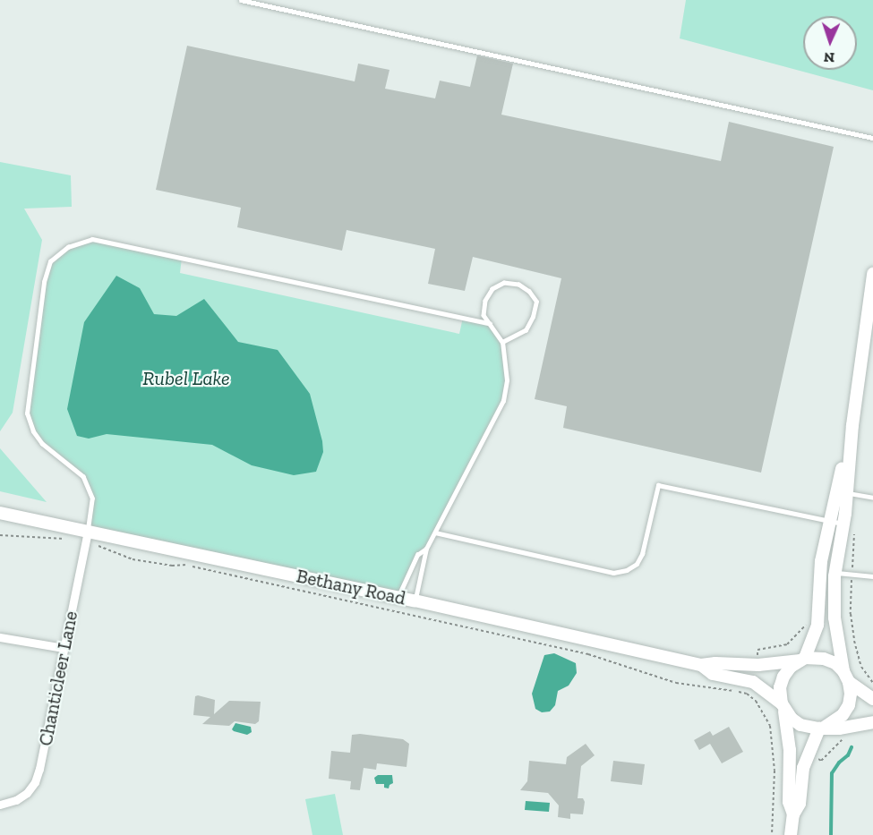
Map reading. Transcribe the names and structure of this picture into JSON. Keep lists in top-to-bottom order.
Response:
{
  "streets": {
    "main road": ["Bethany Road"],
    "street": ["Chanticleer Lane"]
  },
  "crossings": [
    ["Bethany Road", "Chanticleer Lane"]
  ],
  "water": ["Rubel Lake"],
  "north": "bottom"
}
